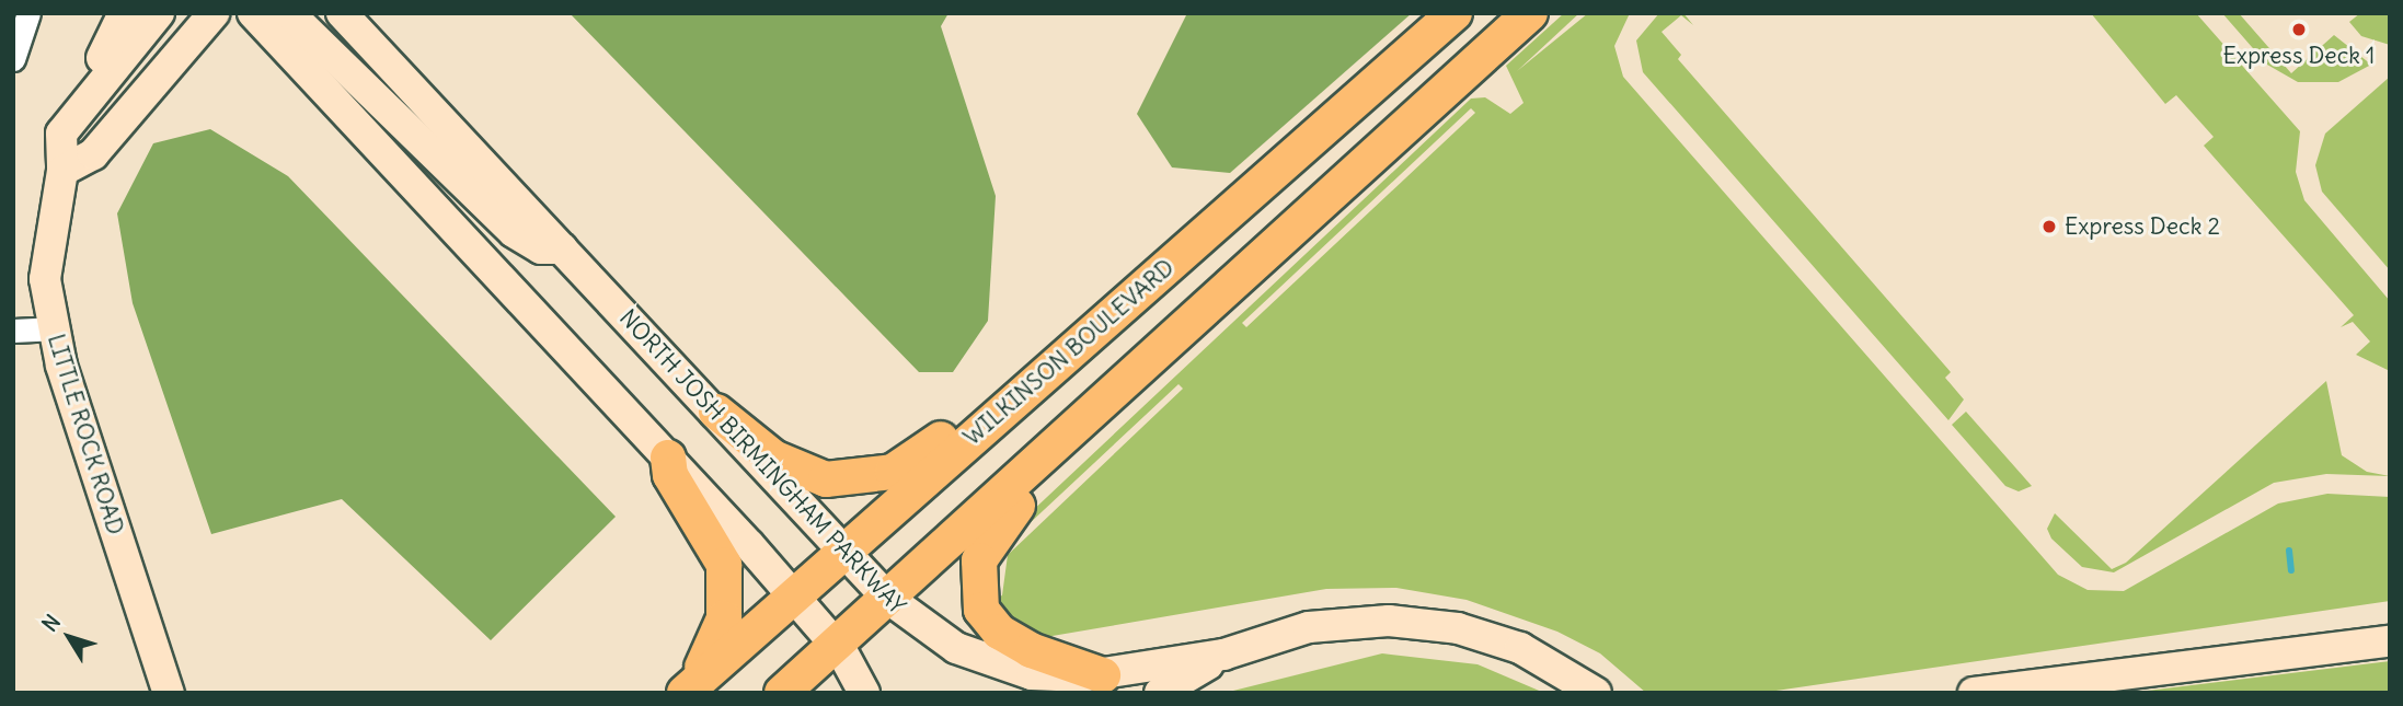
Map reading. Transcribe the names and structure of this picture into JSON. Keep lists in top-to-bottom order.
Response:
{
  "streets": {
    "main road": ["WILKINSON BOULEVARD", "LITTLE ROCK ROAD", "NORTH JOSH BIRMINGHAM PARKWAY"]
  },
  "crossings": [
    ["WILKINSON BOULEVARD", "NORTH JOSH BIRMINGHAM PARKWAY"]
  ],
  "places": ["Express Deck 1", "Express Deck 2"],
  "north": "top left"
}
